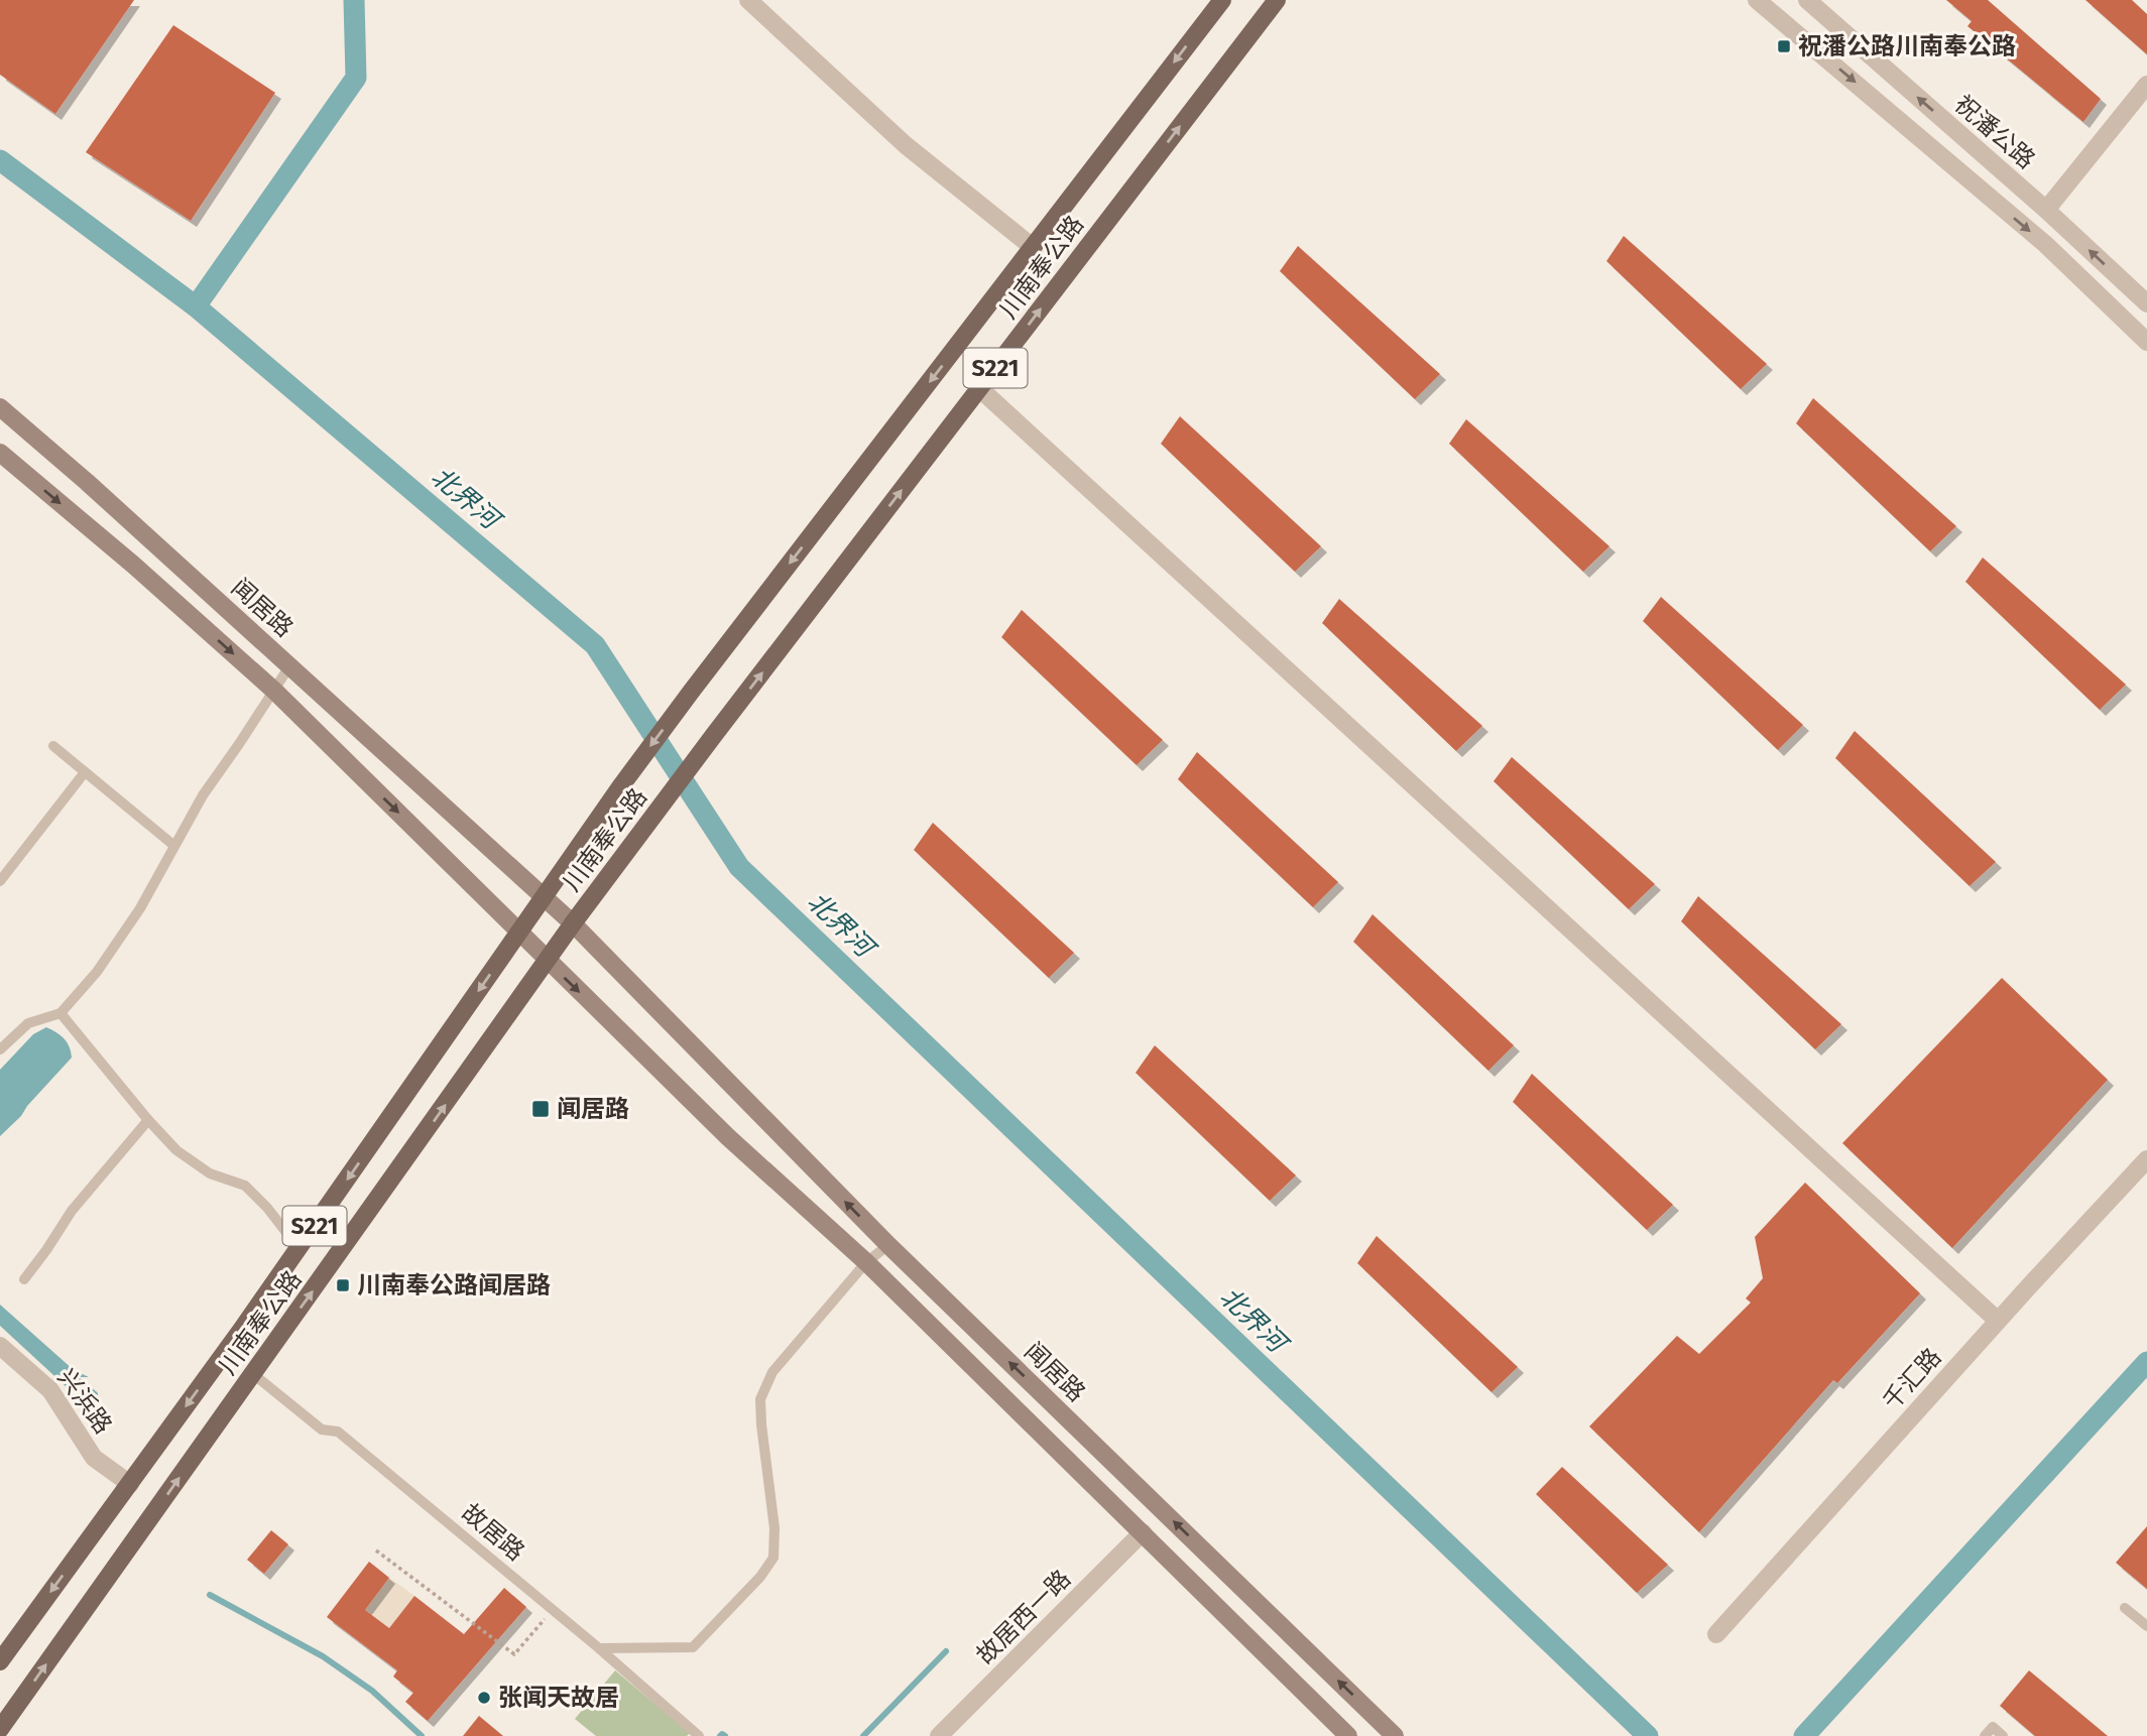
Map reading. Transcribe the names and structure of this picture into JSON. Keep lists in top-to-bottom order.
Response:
{
  "streets": {
    "main road": ["川南奉公路", "S221", "闻居路"],
    "street": [
      "祝潘公路",
      "千汇路",
      "兴浜路",
      "故居西一路"
    ],
    "lane": ["故居路"]
  },
  "crossings": [
    ["川南奉公路", "闻居路"],
    ["川南奉公路", "兴浜路"],
    ["川南奉公路", "故居路"]
  ],
  "water": ["北界河"],
  "places": {
    "transit": ["祝潘公路川南奉公路", "闻居路", "川南奉公路闻居路"],
    "other": ["张闻天故居"]
  }
}
